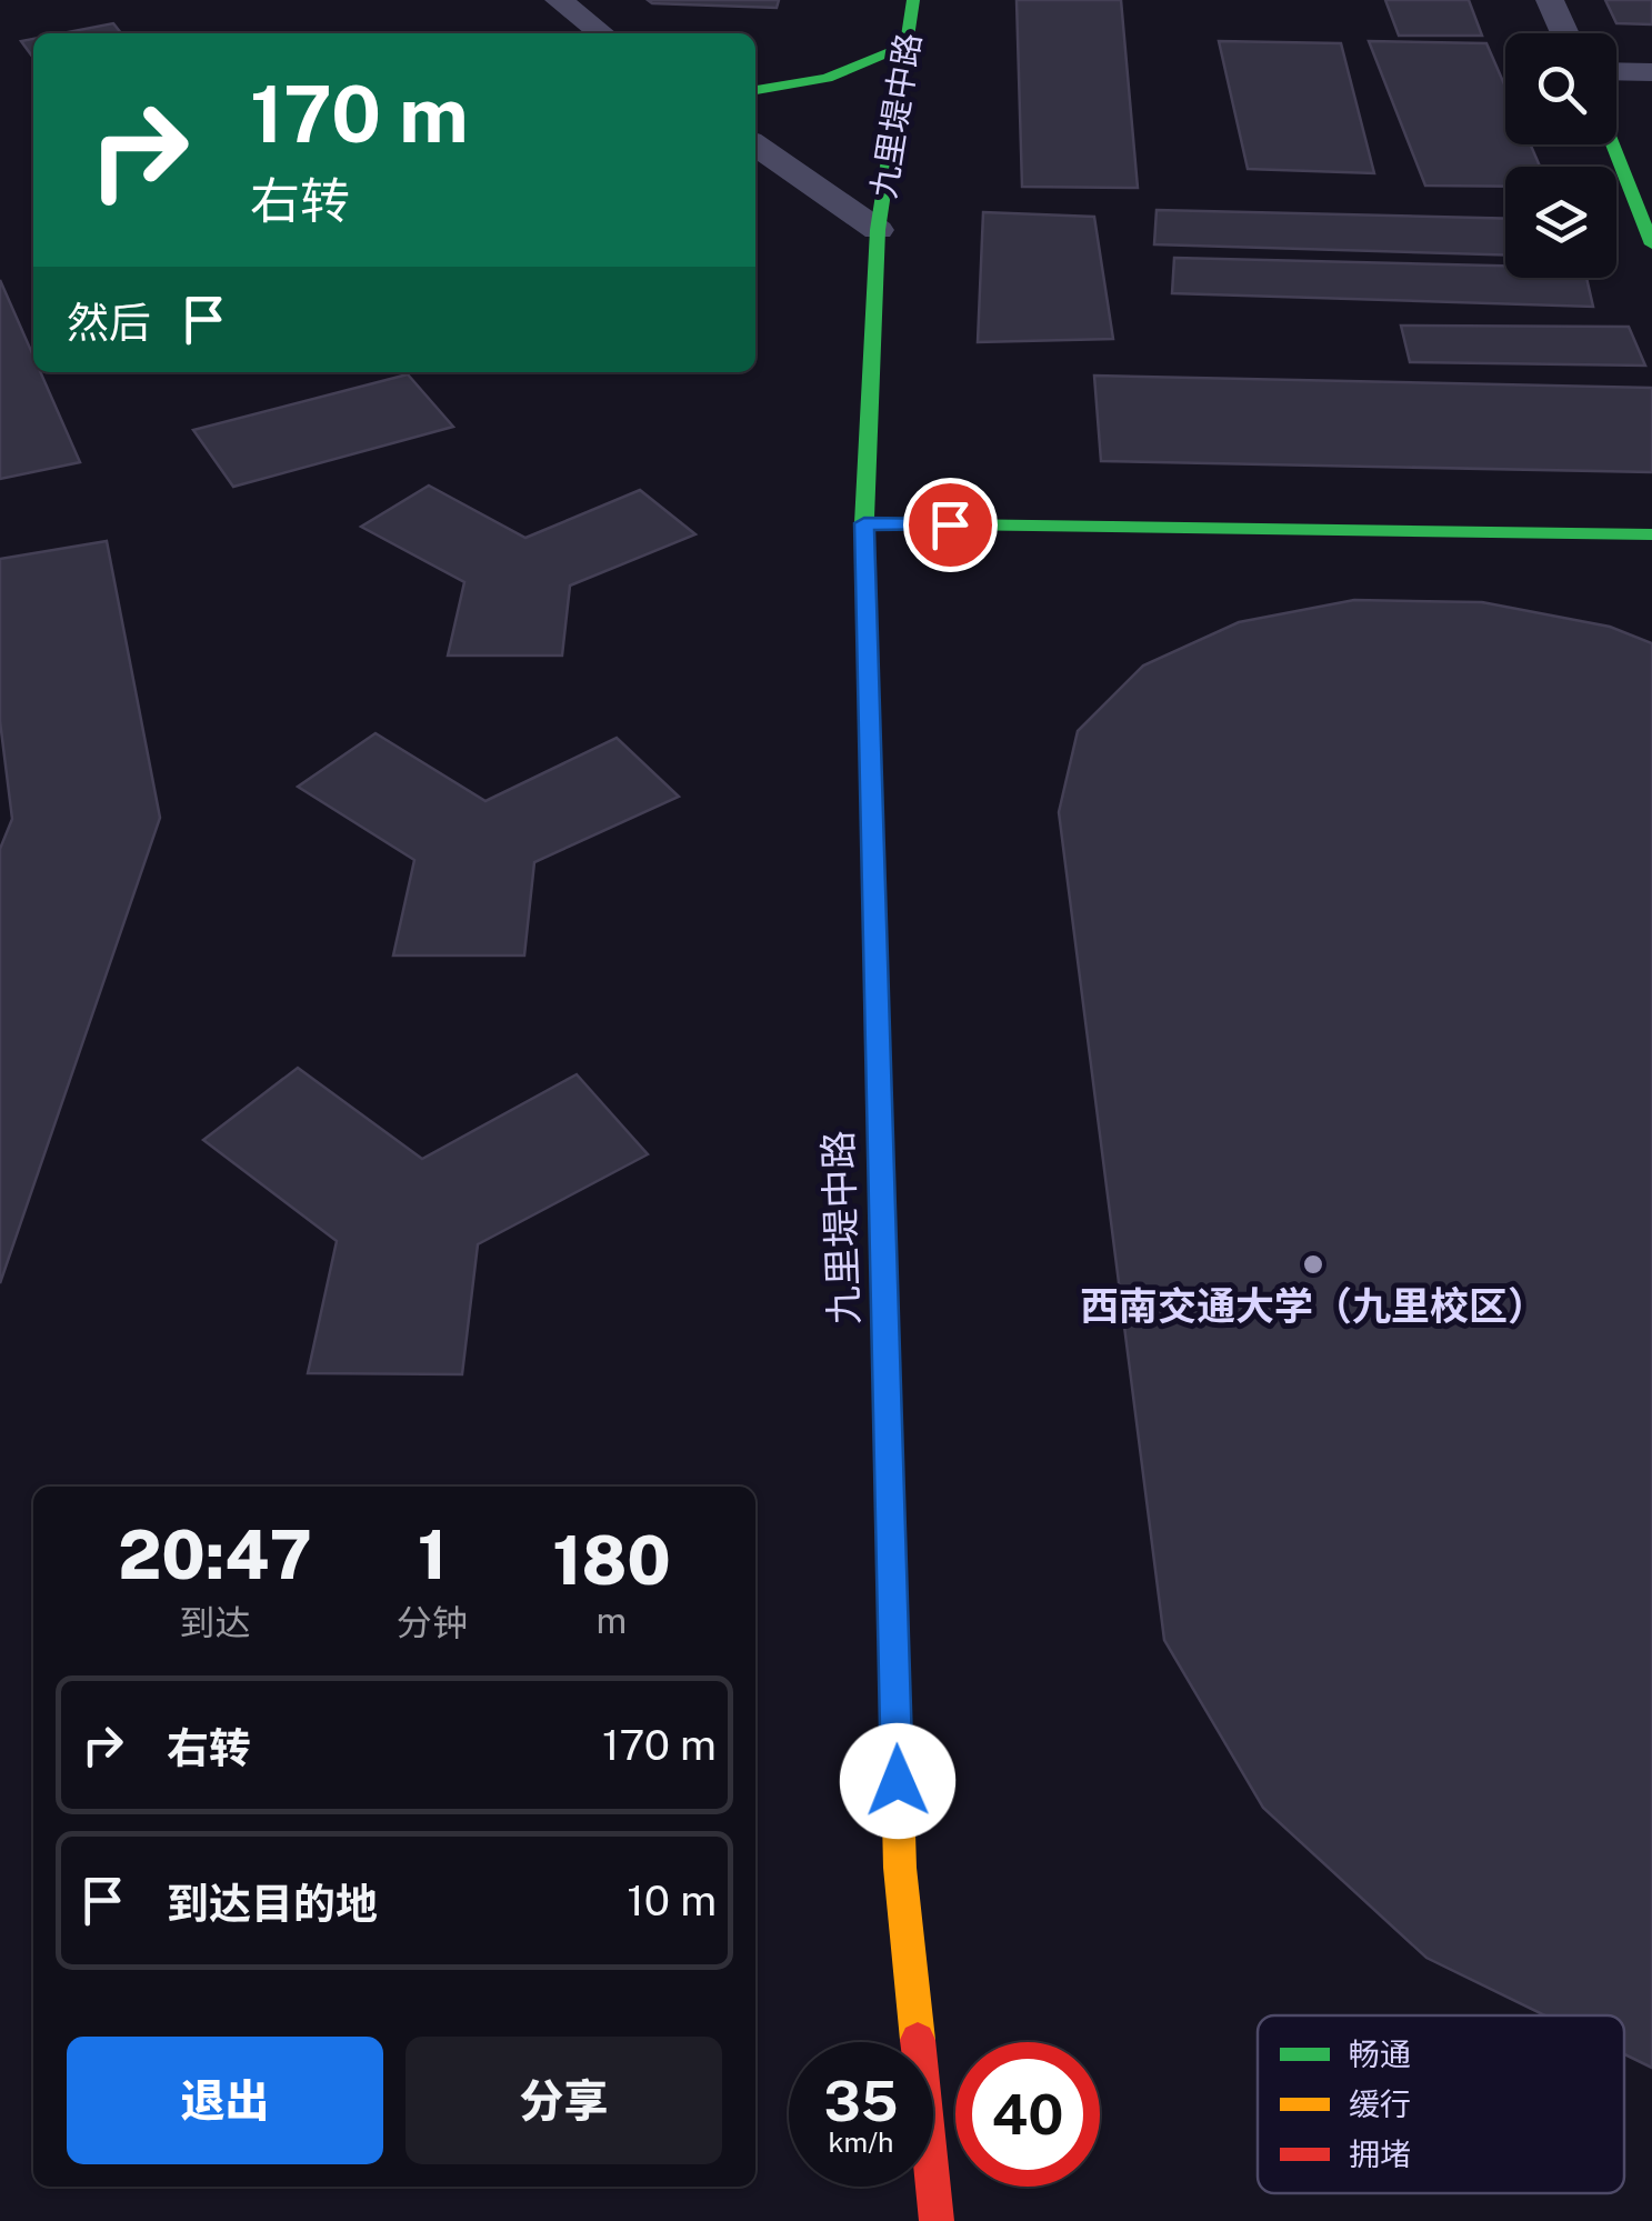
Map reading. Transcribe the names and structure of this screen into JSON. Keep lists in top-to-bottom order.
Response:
{
  "streets": {
    "street": ["九里堤中路"]
  },
  "places": ["西南交通大学（九里校区）"],
  "legend": ["畅通", "缓行", "拥堵"],
  "page": {
    "turn": ["170 m", "右转"],
    "then": "然后",
    "eta": [
      "20:47",
      "到达",
      "1",
      "分钟",
      "180",
      "m"
    ],
    "list": [
      {
        "name": "右转",
        "value": "170 m"
      },
      {
        "name": "到达目的地",
        "value": "10 m"
      }
    ],
    "buttons": ["退出", "分享"],
    "speed": "35 km/h",
    "limit": "40"
  }
}
